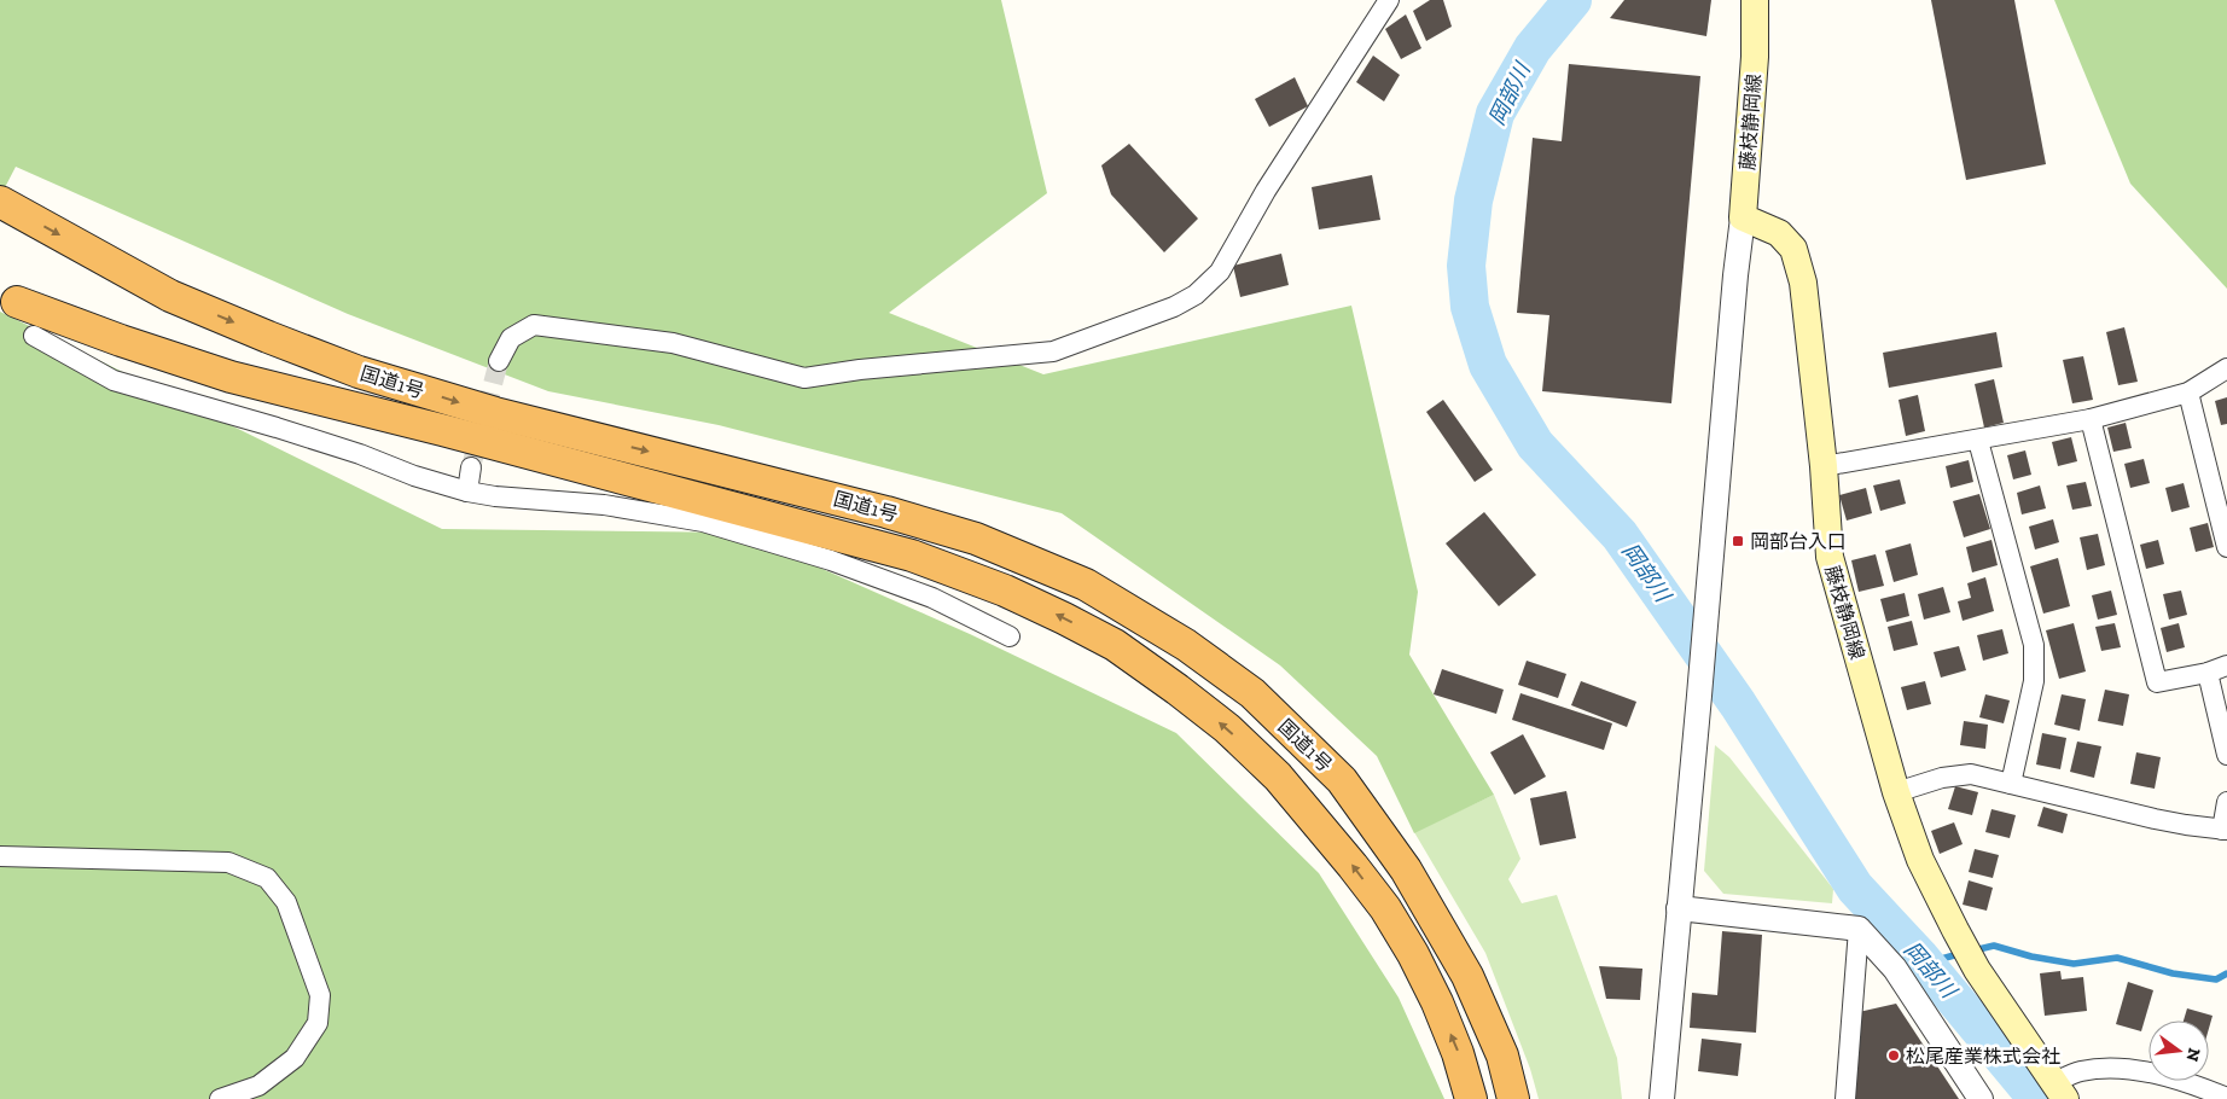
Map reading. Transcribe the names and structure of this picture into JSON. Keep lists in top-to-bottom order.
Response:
{
  "streets": {
    "highway": ["国道1号"],
    "main road": ["藤枝静岡線"]
  },
  "water": ["岡部川"],
  "places": {
    "transit": ["岡部台入口"],
    "other": ["松尾産業株式会社"]
  },
  "north": "right"
}
